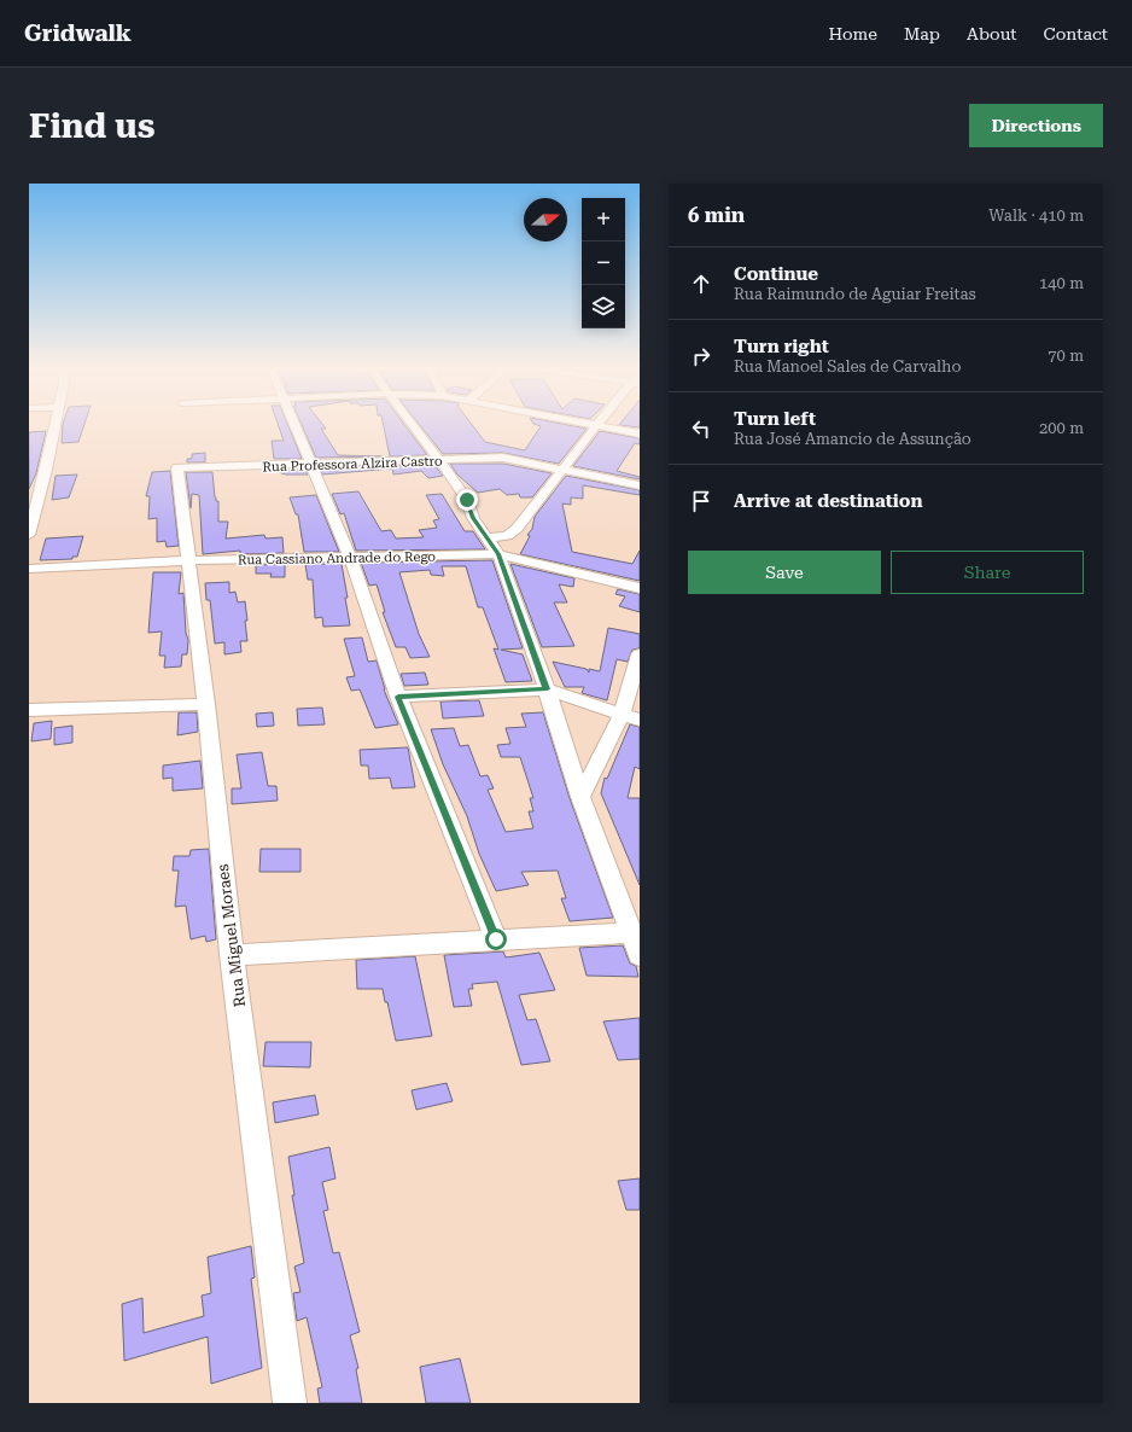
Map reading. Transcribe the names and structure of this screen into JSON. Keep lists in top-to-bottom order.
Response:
{
  "streets": {
    "street": ["Rua Professora Alzira Castro", "Rua Cassiano Andrade do Rego", "Rua Miguel Moraes"]
  },
  "crossings": [
    ["Rua Professora Alzira Castro", "Rua Miguel Moraes"],
    ["Rua Cassiano Andrade do Rego", "Rua Miguel Moraes"]
  ],
  "north": "right",
  "page": {
    "header": "Gridwalk",
    "nav": [
      "Home",
      "Map",
      "About",
      "Contact"
    ],
    "buttons": [
      "Directions",
      ["Save", "Share"]
    ],
    "title": "Find us",
    "heading": ["6 min", "Walk · 410 m"],
    "map_buttons": ["+", "−"],
    "list": [
      ["Continue", "Rua Raimundo de Aguiar Freitas", "140 m"],
      ["Turn right", "Rua Manoel Sales de Carvalho", "70 m"],
      ["Turn left", "Rua José Amancio de Assunção", "200 m"],
      "Arrive at destination"
    ]
  }
}
